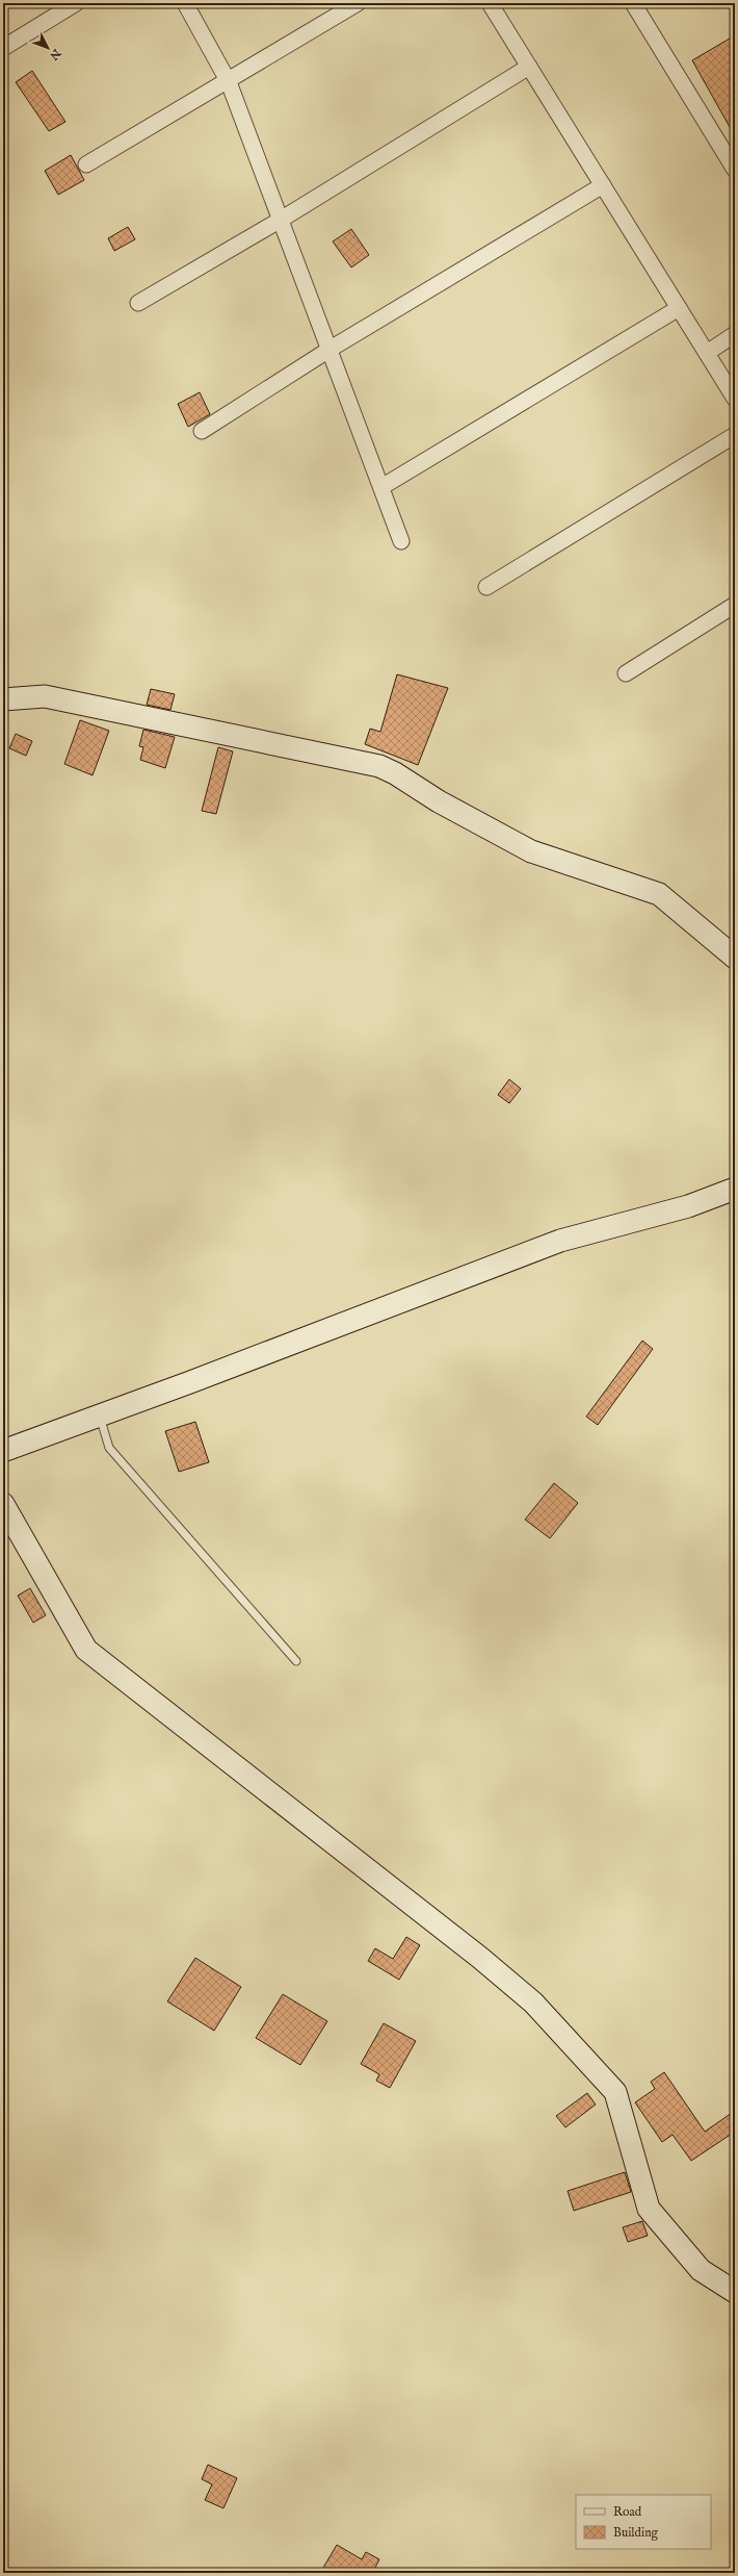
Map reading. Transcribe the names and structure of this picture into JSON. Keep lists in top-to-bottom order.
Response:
{
  "legend": ["Road", "Building"],
  "north": "bottom right"
}
